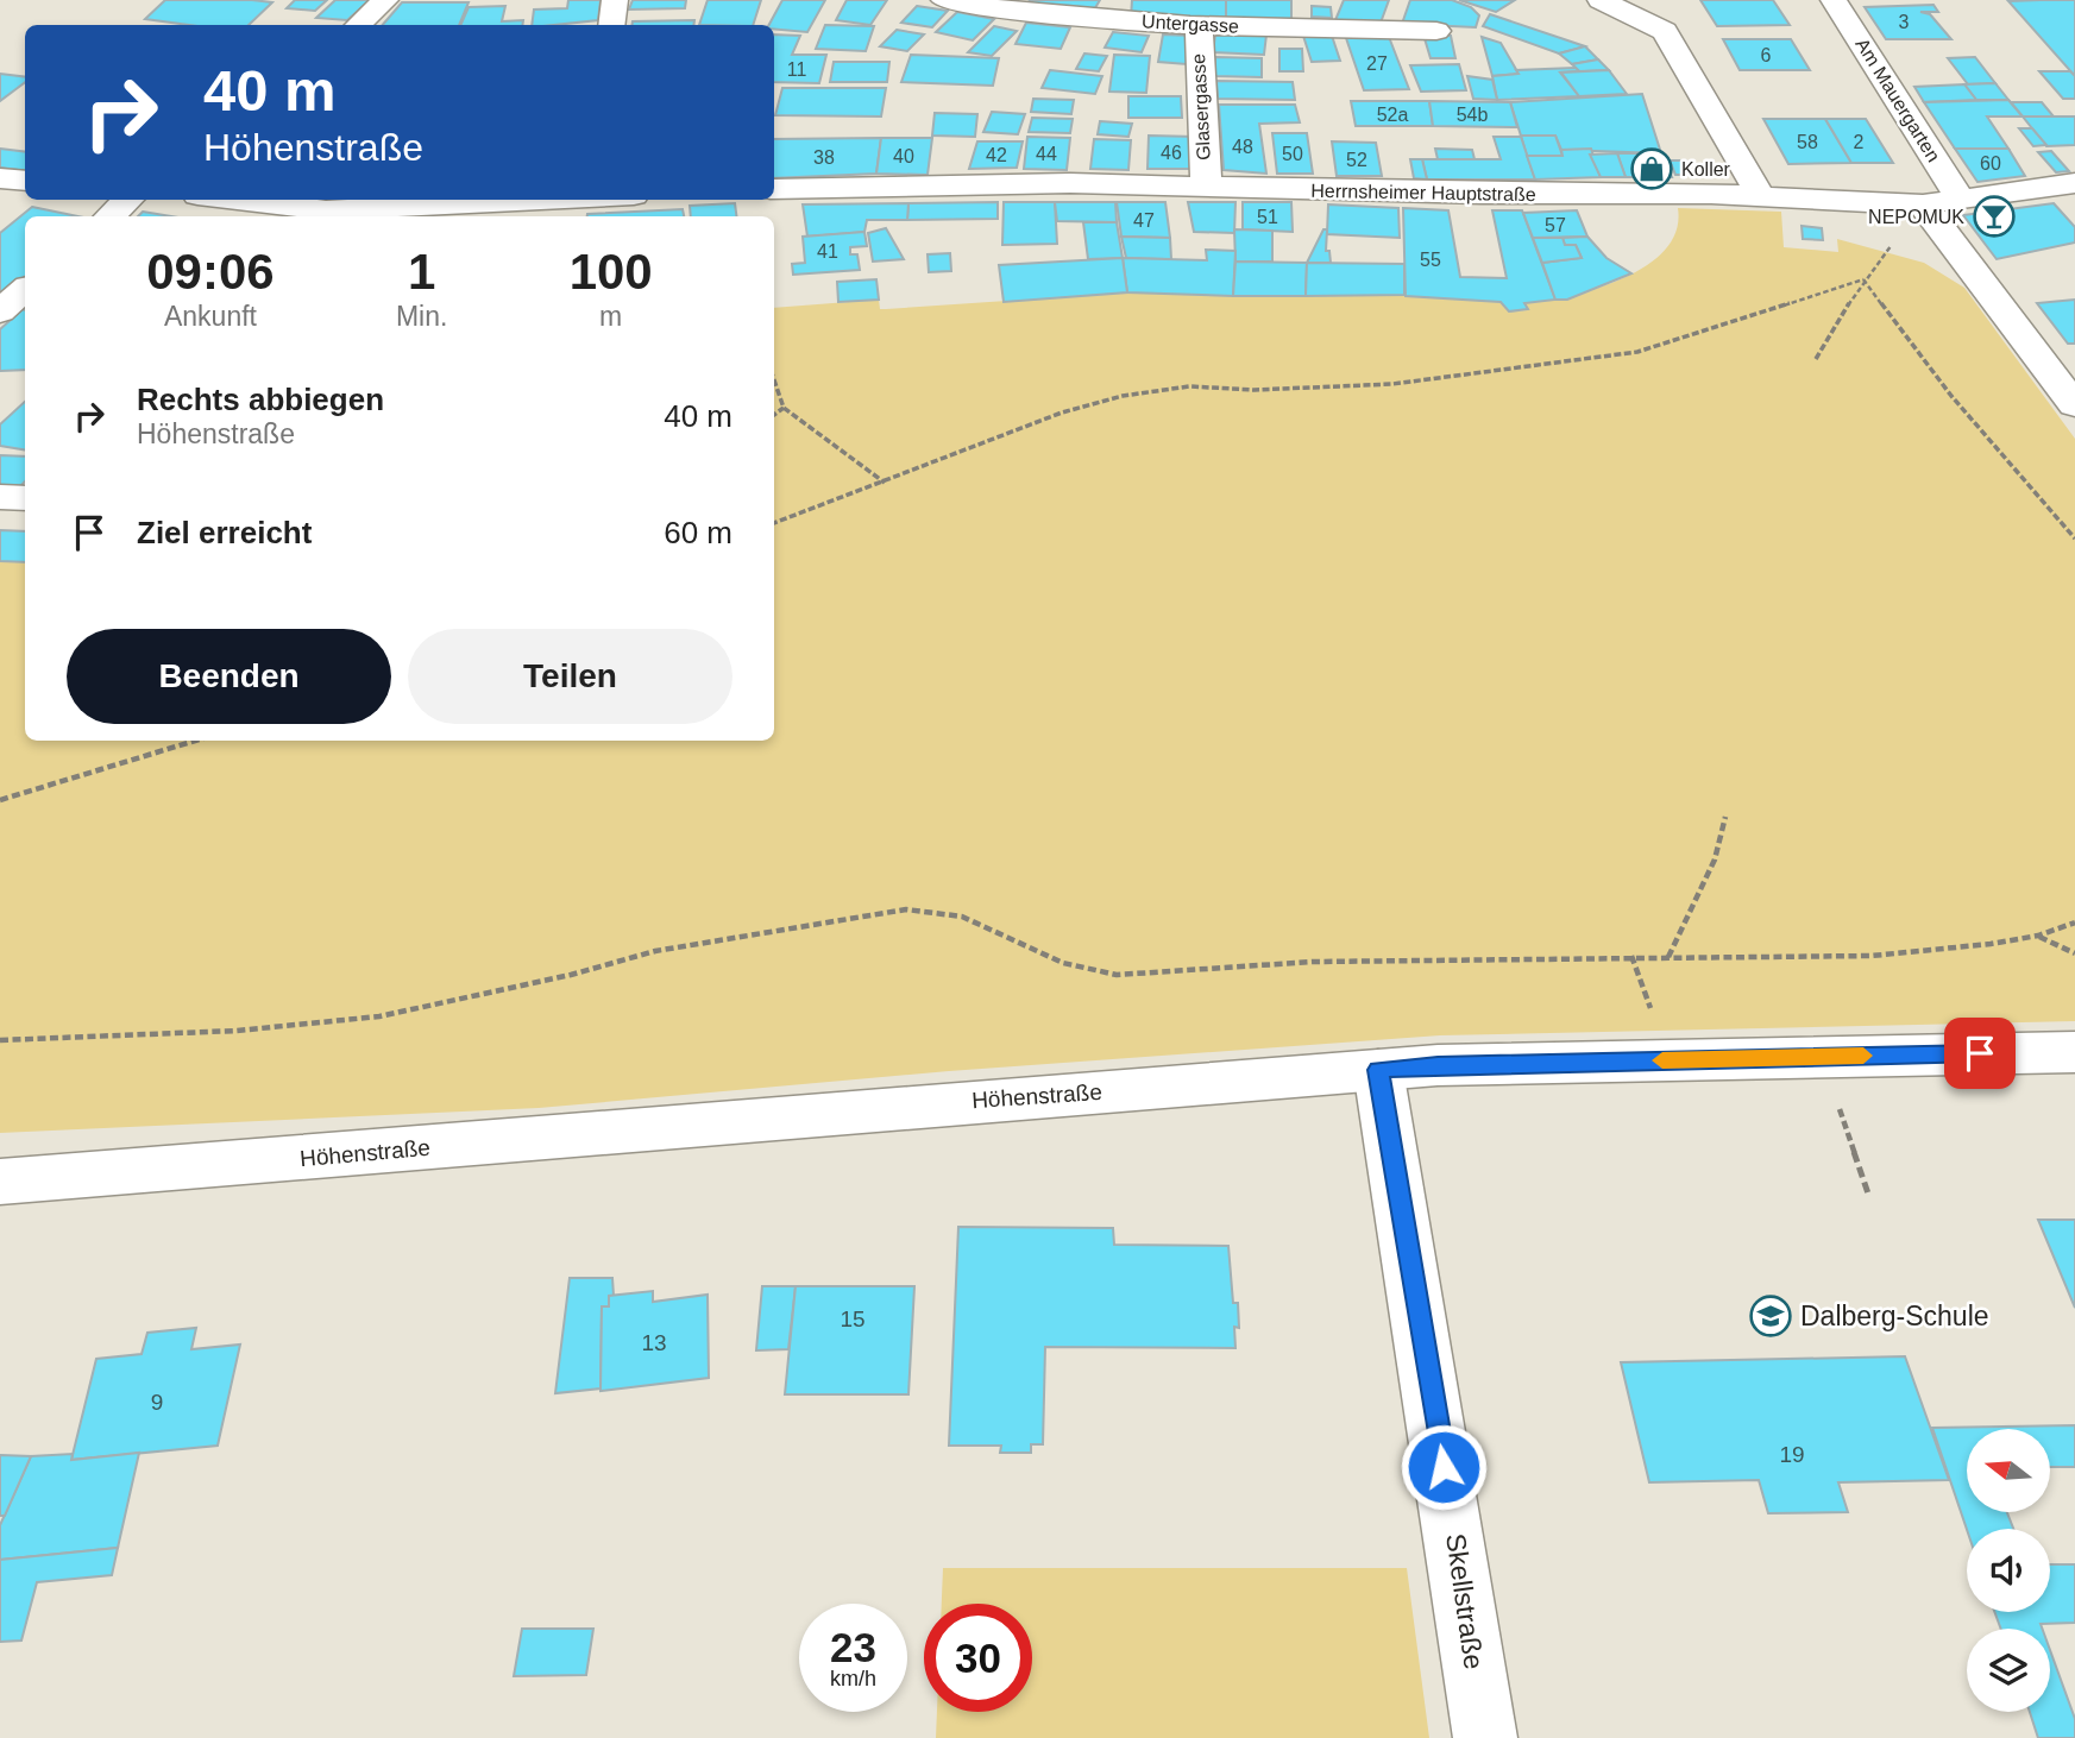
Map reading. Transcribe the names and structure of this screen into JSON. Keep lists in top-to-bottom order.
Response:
{
  "streets": {
    "street": [
      "Untergasse",
      "Am Mauergarten",
      "Glasergasse",
      "Herrnsheimer Hauptstraße",
      "Höhenstraße",
      "Skellstraße"
    ]
  },
  "crossings": [
    ["Untergasse", "Glasergasse"],
    ["Am Mauergarten", "Herrnsheimer Hauptstraße"],
    ["Glasergasse", "Herrnsheimer Hauptstraße"],
    ["Höhenstraße", "Skellstraße"]
  ],
  "places": {
    "shop": ["Koller"],
    "bar": ["NEPOMUK"],
    "school or university": ["Dalberg-Schule"]
  },
  "house_numbers": [
    "3",
    "6",
    "27",
    "11",
    "52a",
    "54b",
    "58",
    "2",
    "48",
    "46",
    "44",
    "50",
    "42",
    "40",
    "38",
    "52",
    "60",
    "51",
    "47",
    "57",
    "41",
    "55",
    "15",
    "13",
    "9",
    "19"
  ],
  "north": "left",
  "page": {
    "turn": ["40 m", "Höhenstraße"],
    "eta": [
      "09:06",
      "Ankunft",
      "1",
      "Min.",
      "100",
      "m"
    ],
    "list": [
      {
        "name": "Rechts abbiegen",
        "note": "Höhenstraße",
        "value": "40 m"
      },
      {
        "name": "Ziel erreicht",
        "value": "60 m"
      }
    ],
    "buttons": ["Beenden", "Teilen"],
    "speed": "23 km/h",
    "limit": "30"
  }
}
